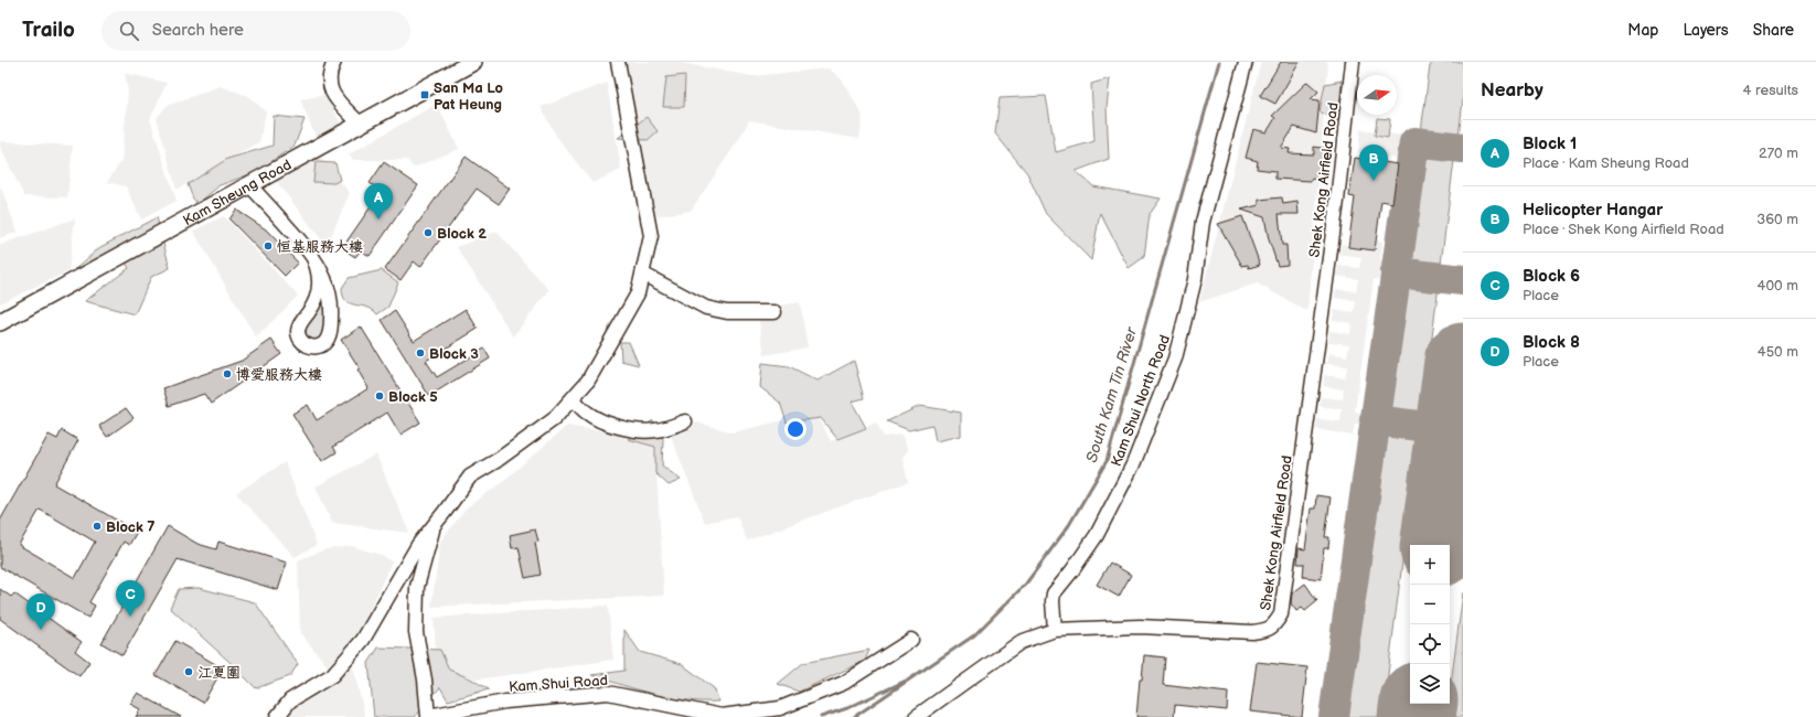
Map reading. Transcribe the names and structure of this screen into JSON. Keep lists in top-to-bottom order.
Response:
{
  "streets": {
    "main road": ["Kam Sheung Road"],
    "street": ["Shek Kong Airfield Road", "Kam Shui North Road", "Kam Shui Road"]
  },
  "crossings": [
    ["Shek Kong Airfield Road", "Kam Shui North Road"]
  ],
  "water": ["South Kam Tin River"],
  "places": {
    "transit": ["San Ma Lo Pat Heung"],
    "other": [
      "Block 2",
      "恒基服務大樓",
      "Block 3",
      "博愛服務大樓",
      "Block 5",
      "Block 7",
      "江夏圍"
    ]
  },
  "north": "right",
  "page": {
    "header": "Trailo",
    "search": "Search here",
    "nav": ["Map", "Layers", "Share"],
    "heading": ["Nearby", "4 results"],
    "list": [
      {
        "mark": "A",
        "name": "Block 1",
        "note": "Place · Kam Sheung Road",
        "value": "270 m"
      },
      {
        "mark": "B",
        "name": "Helicopter Hangar",
        "note": "Place · Shek Kong Airfield Road",
        "value": "360 m"
      },
      {
        "mark": "C",
        "name": "Block 6",
        "note": "Place",
        "value": "400 m"
      },
      {
        "mark": "D",
        "name": "Block 8",
        "note": "Place",
        "value": "450 m"
      }
    ],
    "pins": [
      "B",
      "A",
      "C",
      "D"
    ],
    "map_buttons": ["+", "−"]
  }
}
